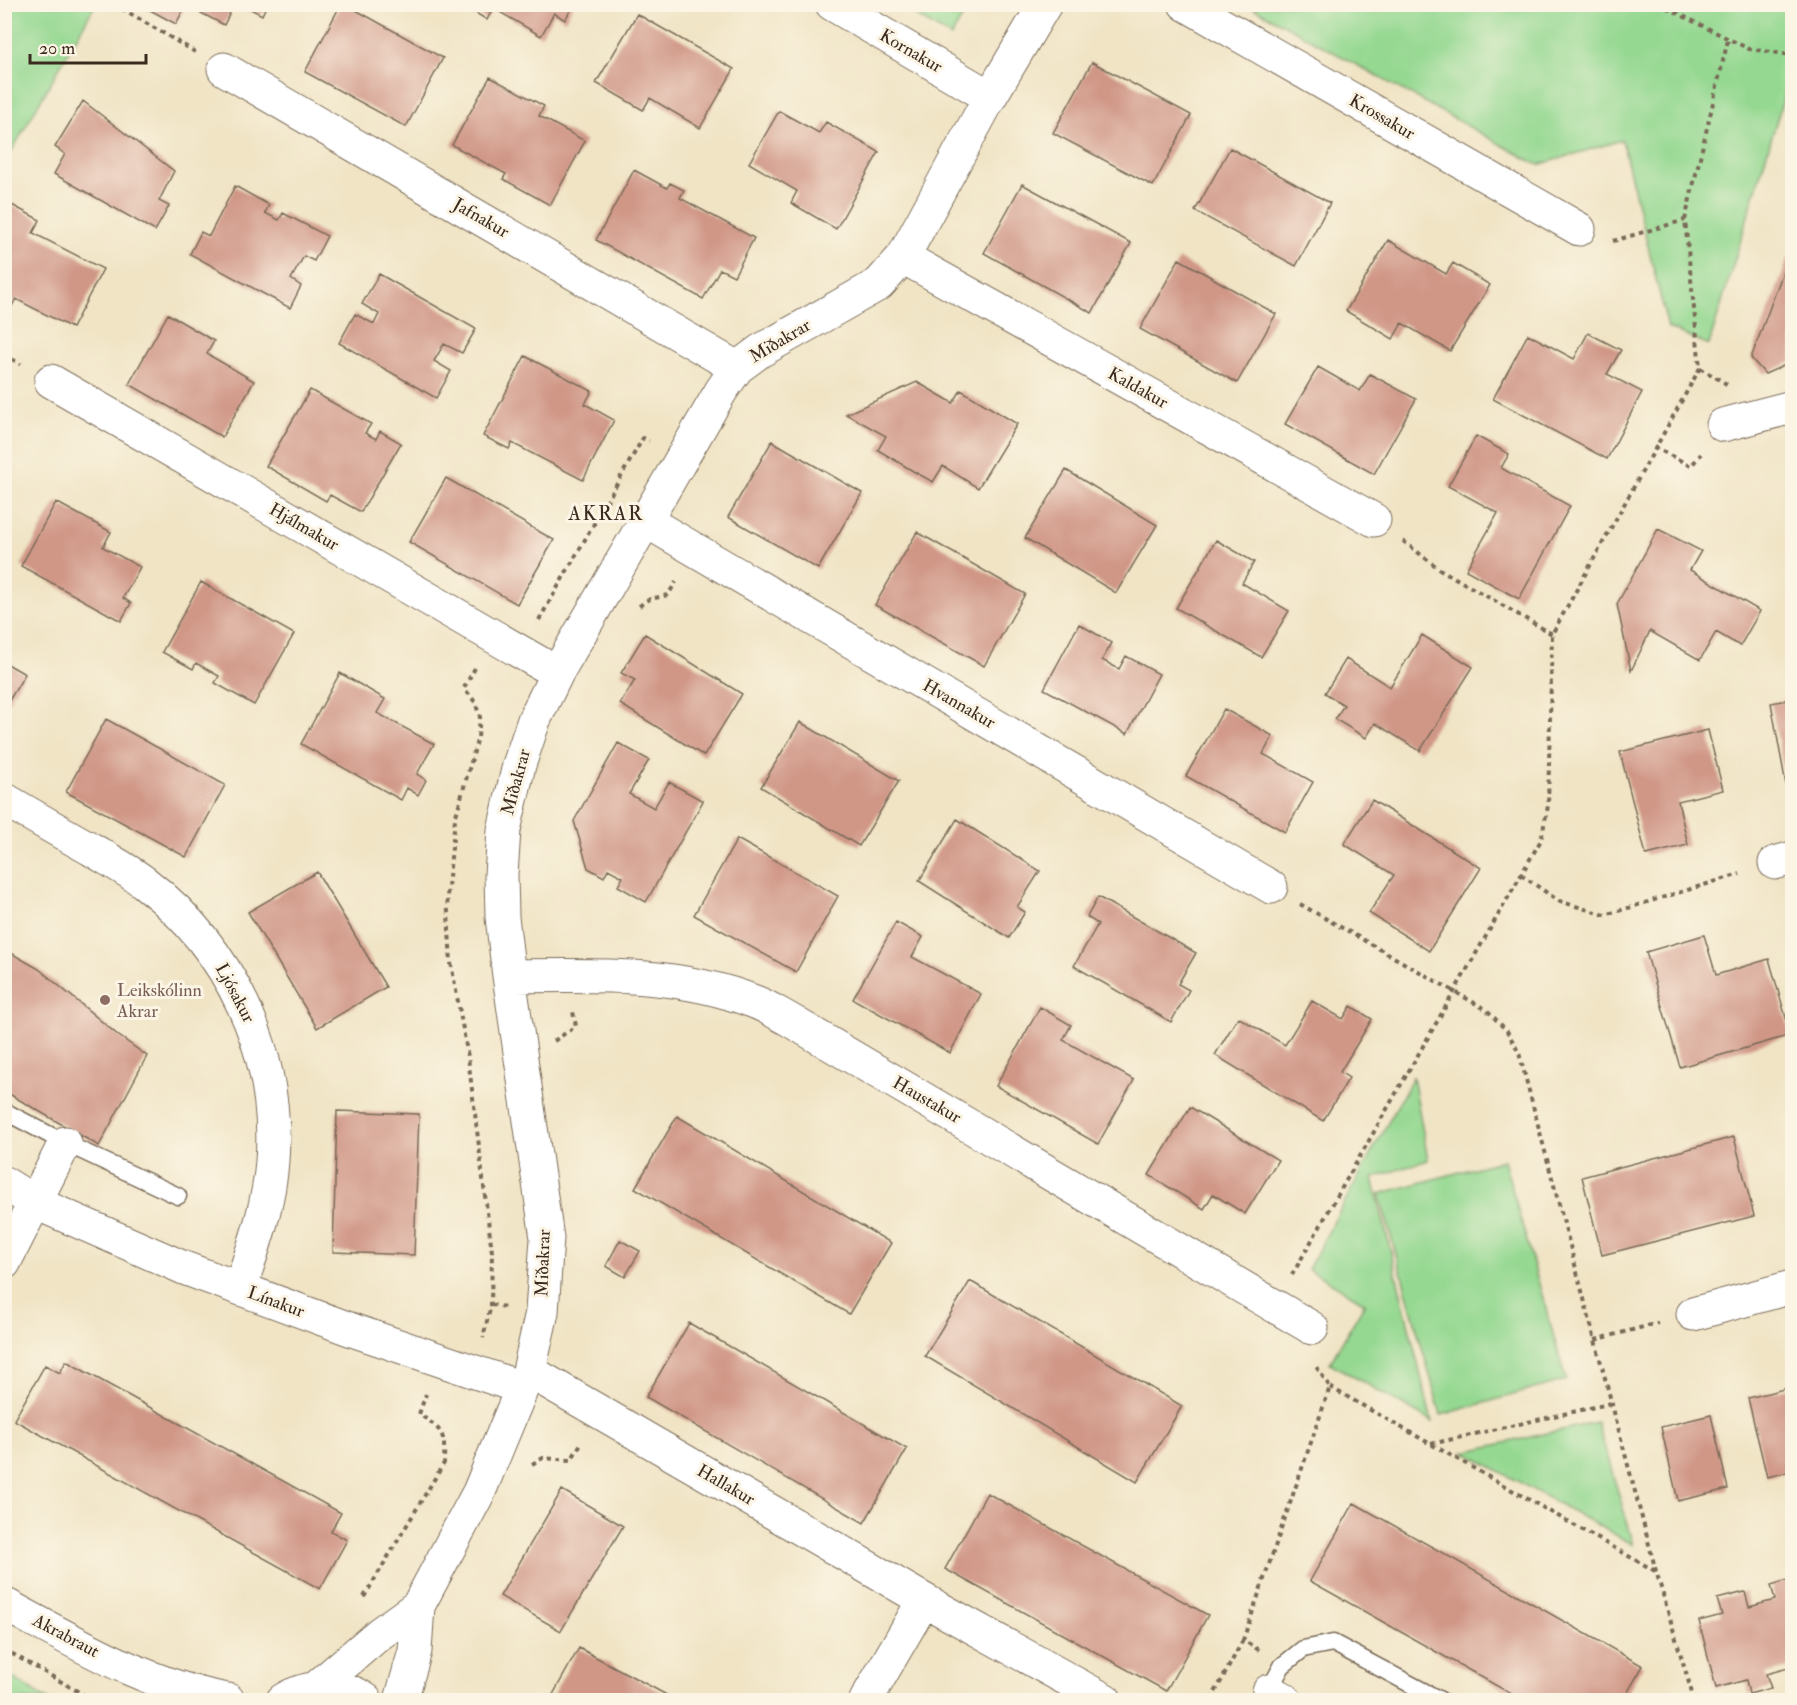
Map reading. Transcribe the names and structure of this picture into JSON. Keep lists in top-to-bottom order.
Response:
{
  "streets": {
    "street": [
      "Kornakur",
      "Krossakur",
      "Jafnakur",
      "Miðakrar",
      "Kaldakur",
      "Hjálmakur",
      "Hvannakur",
      "Ljósakur",
      "Haustakur",
      "Línakur",
      "Hallakur",
      "Akrabraut"
    ]
  },
  "crossings": [
    ["Kornakur", "Miðakrar"],
    ["Jafnakur", "Miðakrar"],
    ["Miðakrar", "Kaldakur"],
    ["Miðakrar", "Hjálmakur"],
    ["Miðakrar", "Hvannakur"],
    ["Miðakrar", "Haustakur"],
    ["Miðakrar", "Línakur"],
    ["Miðakrar", "Hallakur"],
    ["Ljósakur", "Línakur"],
    ["Línakur", "Hallakur"]
  ],
  "districts": ["AKRAR"],
  "places": ["Leikskólinn Akrar"],
  "scale_bar": "20 m"
}
